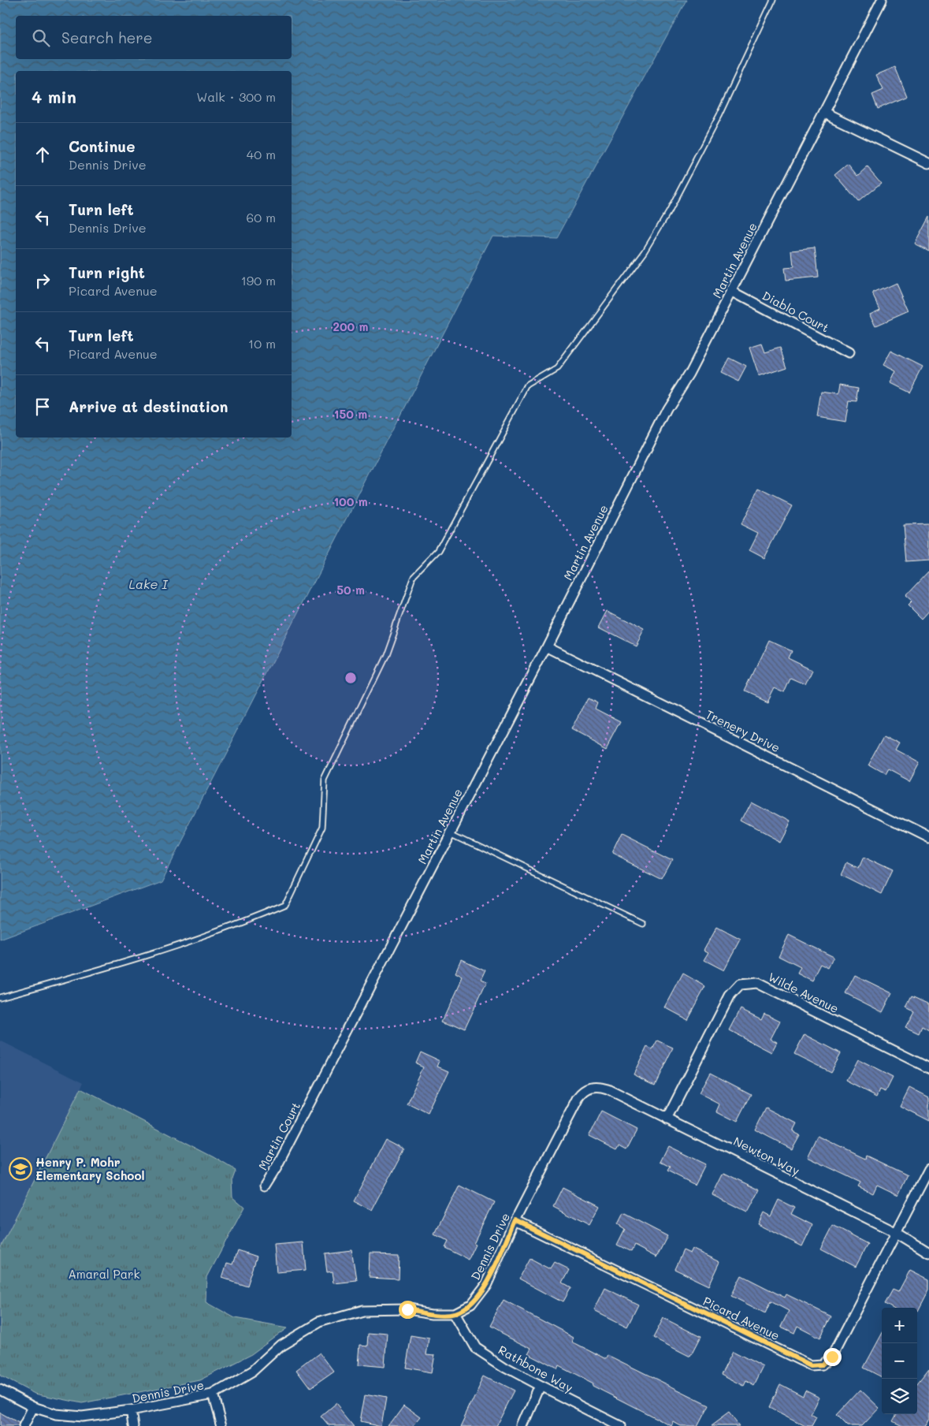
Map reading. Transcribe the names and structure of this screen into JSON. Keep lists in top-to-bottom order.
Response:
{
  "streets": {
    "street": [
      "Martin Avenue",
      "Diablo Court",
      "Trenery Drive",
      "Wilde Avenue",
      "Martin Court",
      "Newton Way",
      "Dennis Drive",
      "Picard Avenue",
      "Rathbone Way"
    ]
  },
  "crossings": [
    ["Martin Avenue", "Diablo Court"],
    ["Martin Avenue", "Trenery Drive"],
    ["Martin Avenue", "Martin Court"],
    ["Wilde Avenue", "Newton Way"],
    ["Newton Way", "Dennis Drive"],
    ["Newton Way", "Picard Avenue"],
    ["Dennis Drive", "Picard Avenue"],
    ["Dennis Drive", "Rathbone Way"]
  ],
  "water": ["Lake I"],
  "parks": ["Amaral Park"],
  "places": {
    "school or university": ["Henry P. Mohr Elementary School"]
  },
  "page": {
    "search": "Search here",
    "heading": ["4 min", "Walk · 300 m"],
    "list": [
      ["Continue", "Dennis Drive", "40 m"],
      ["Turn left", "Dennis Drive", "60 m"],
      ["Turn right", "Picard Avenue", "190 m"],
      ["Turn left", "Picard Avenue", "10 m"],
      "Arrive at destination"
    ],
    "map_buttons": ["+", "−"]
  },
  "rings": [
    "200 m",
    "150 m",
    "100 m",
    "50 m"
  ]
}
